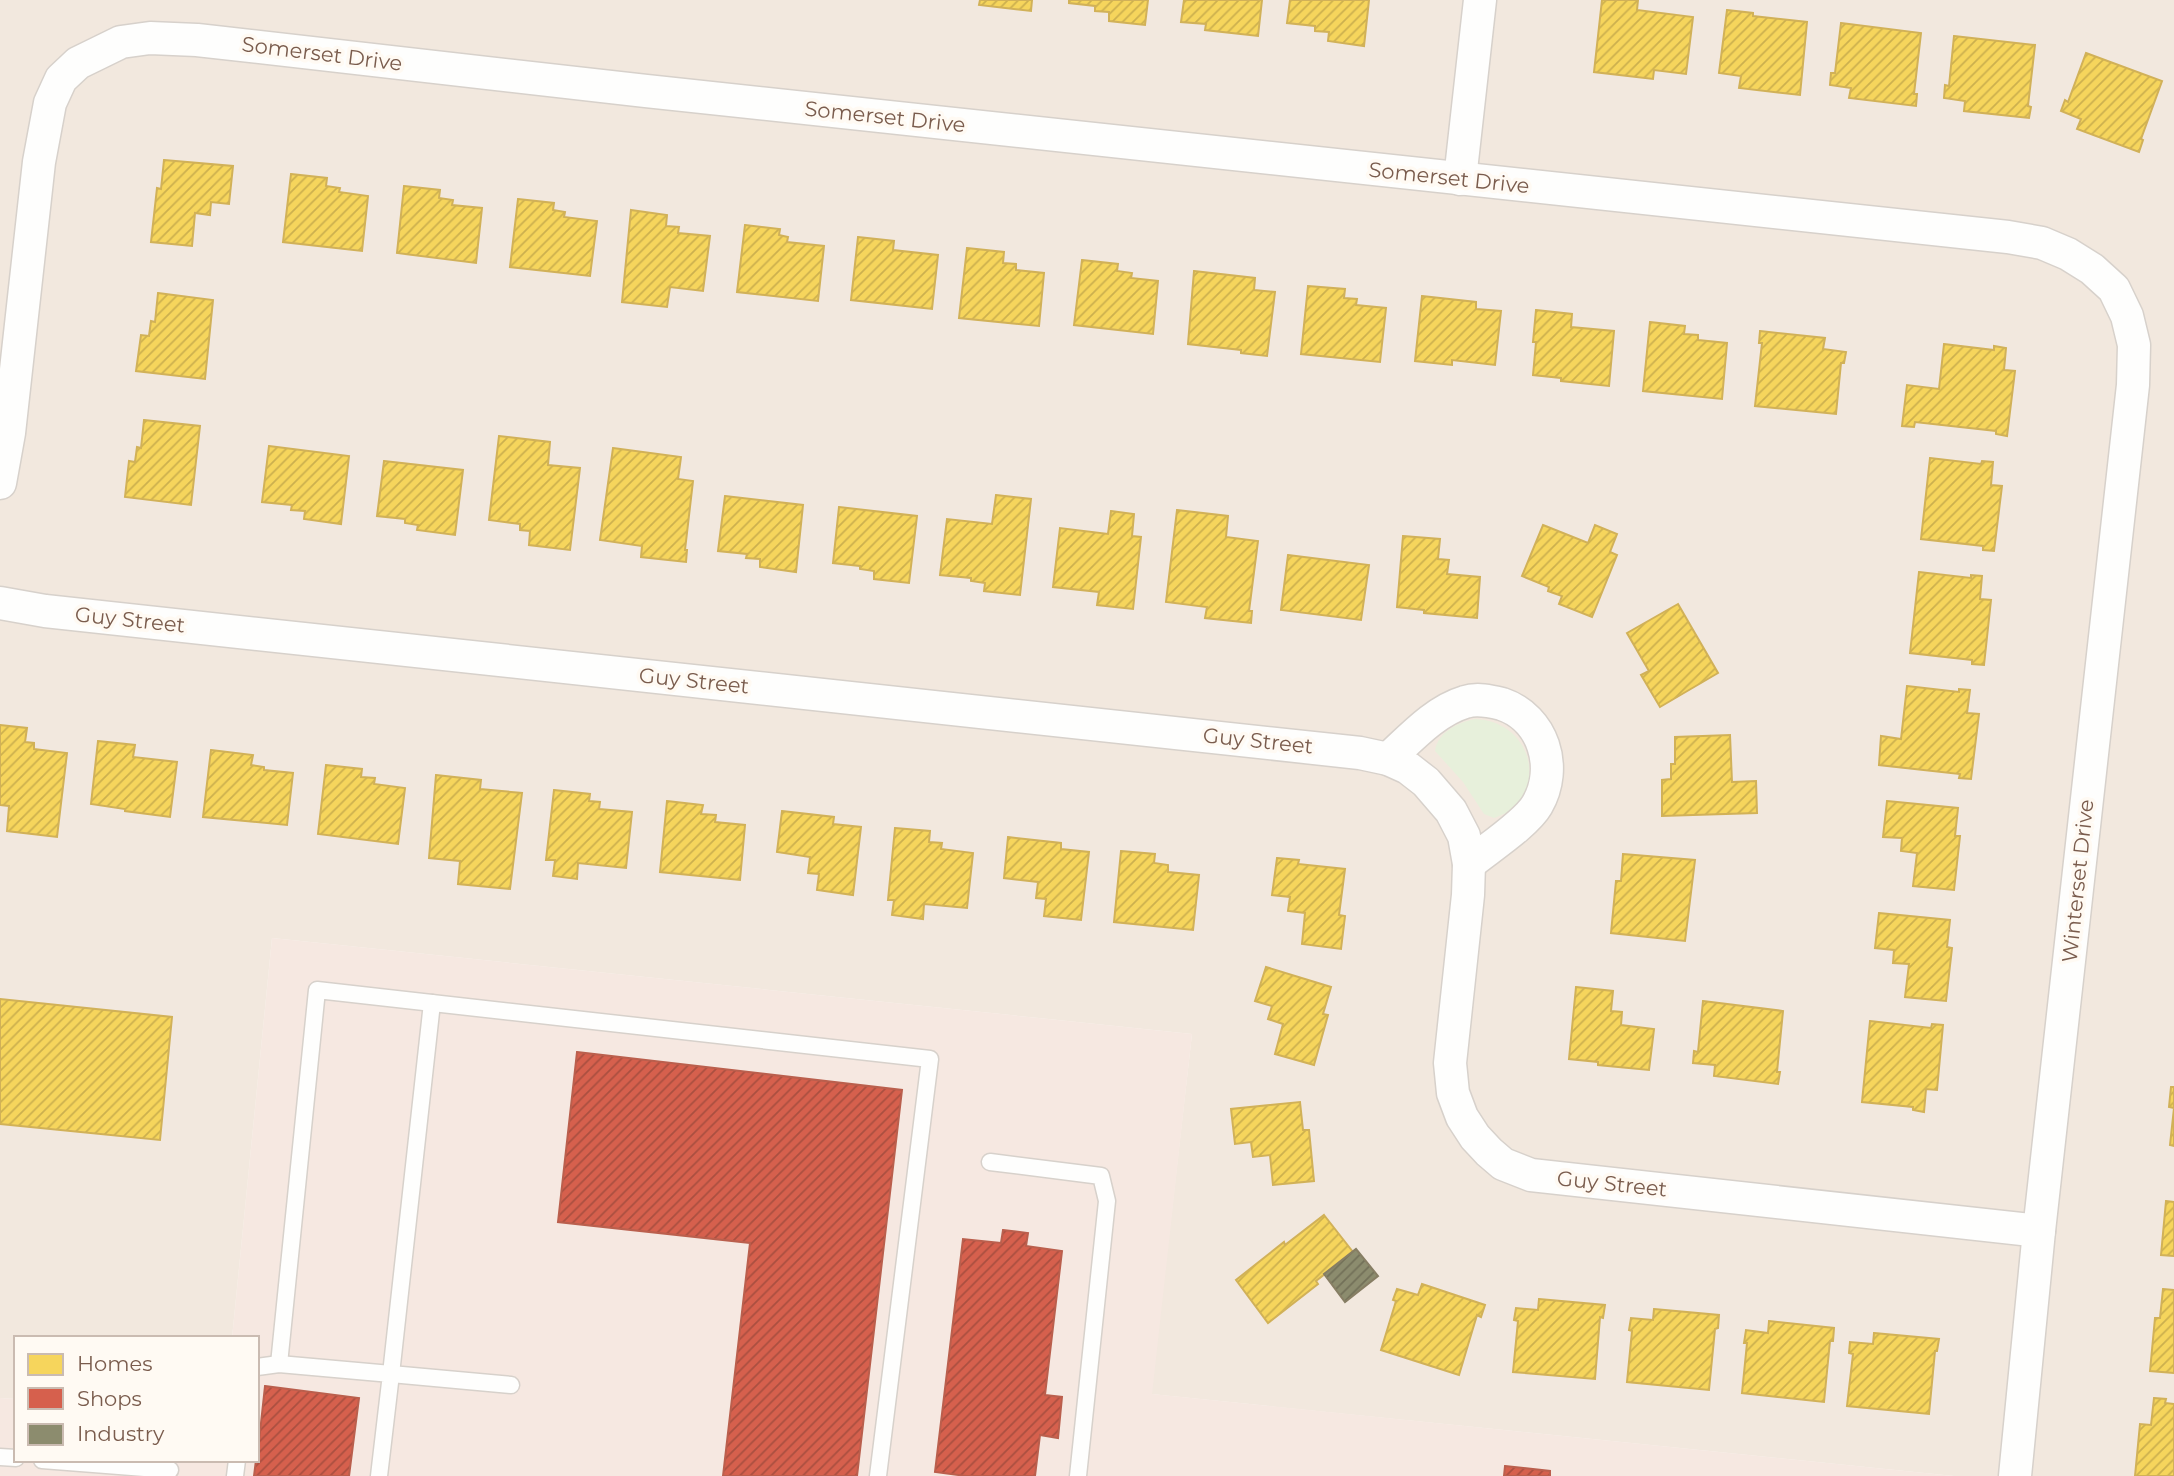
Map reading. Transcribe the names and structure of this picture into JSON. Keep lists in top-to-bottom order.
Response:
{
  "streets": {
    "street": ["Somerset Drive", "Guy Street", "Winterset Drive"]
  },
  "crossings": [
    ["Somerset Drive", "Winterset Drive"],
    ["Guy Street", "Winterset Drive"]
  ],
  "legend": ["Homes", "Shops", "Industry"]
}
